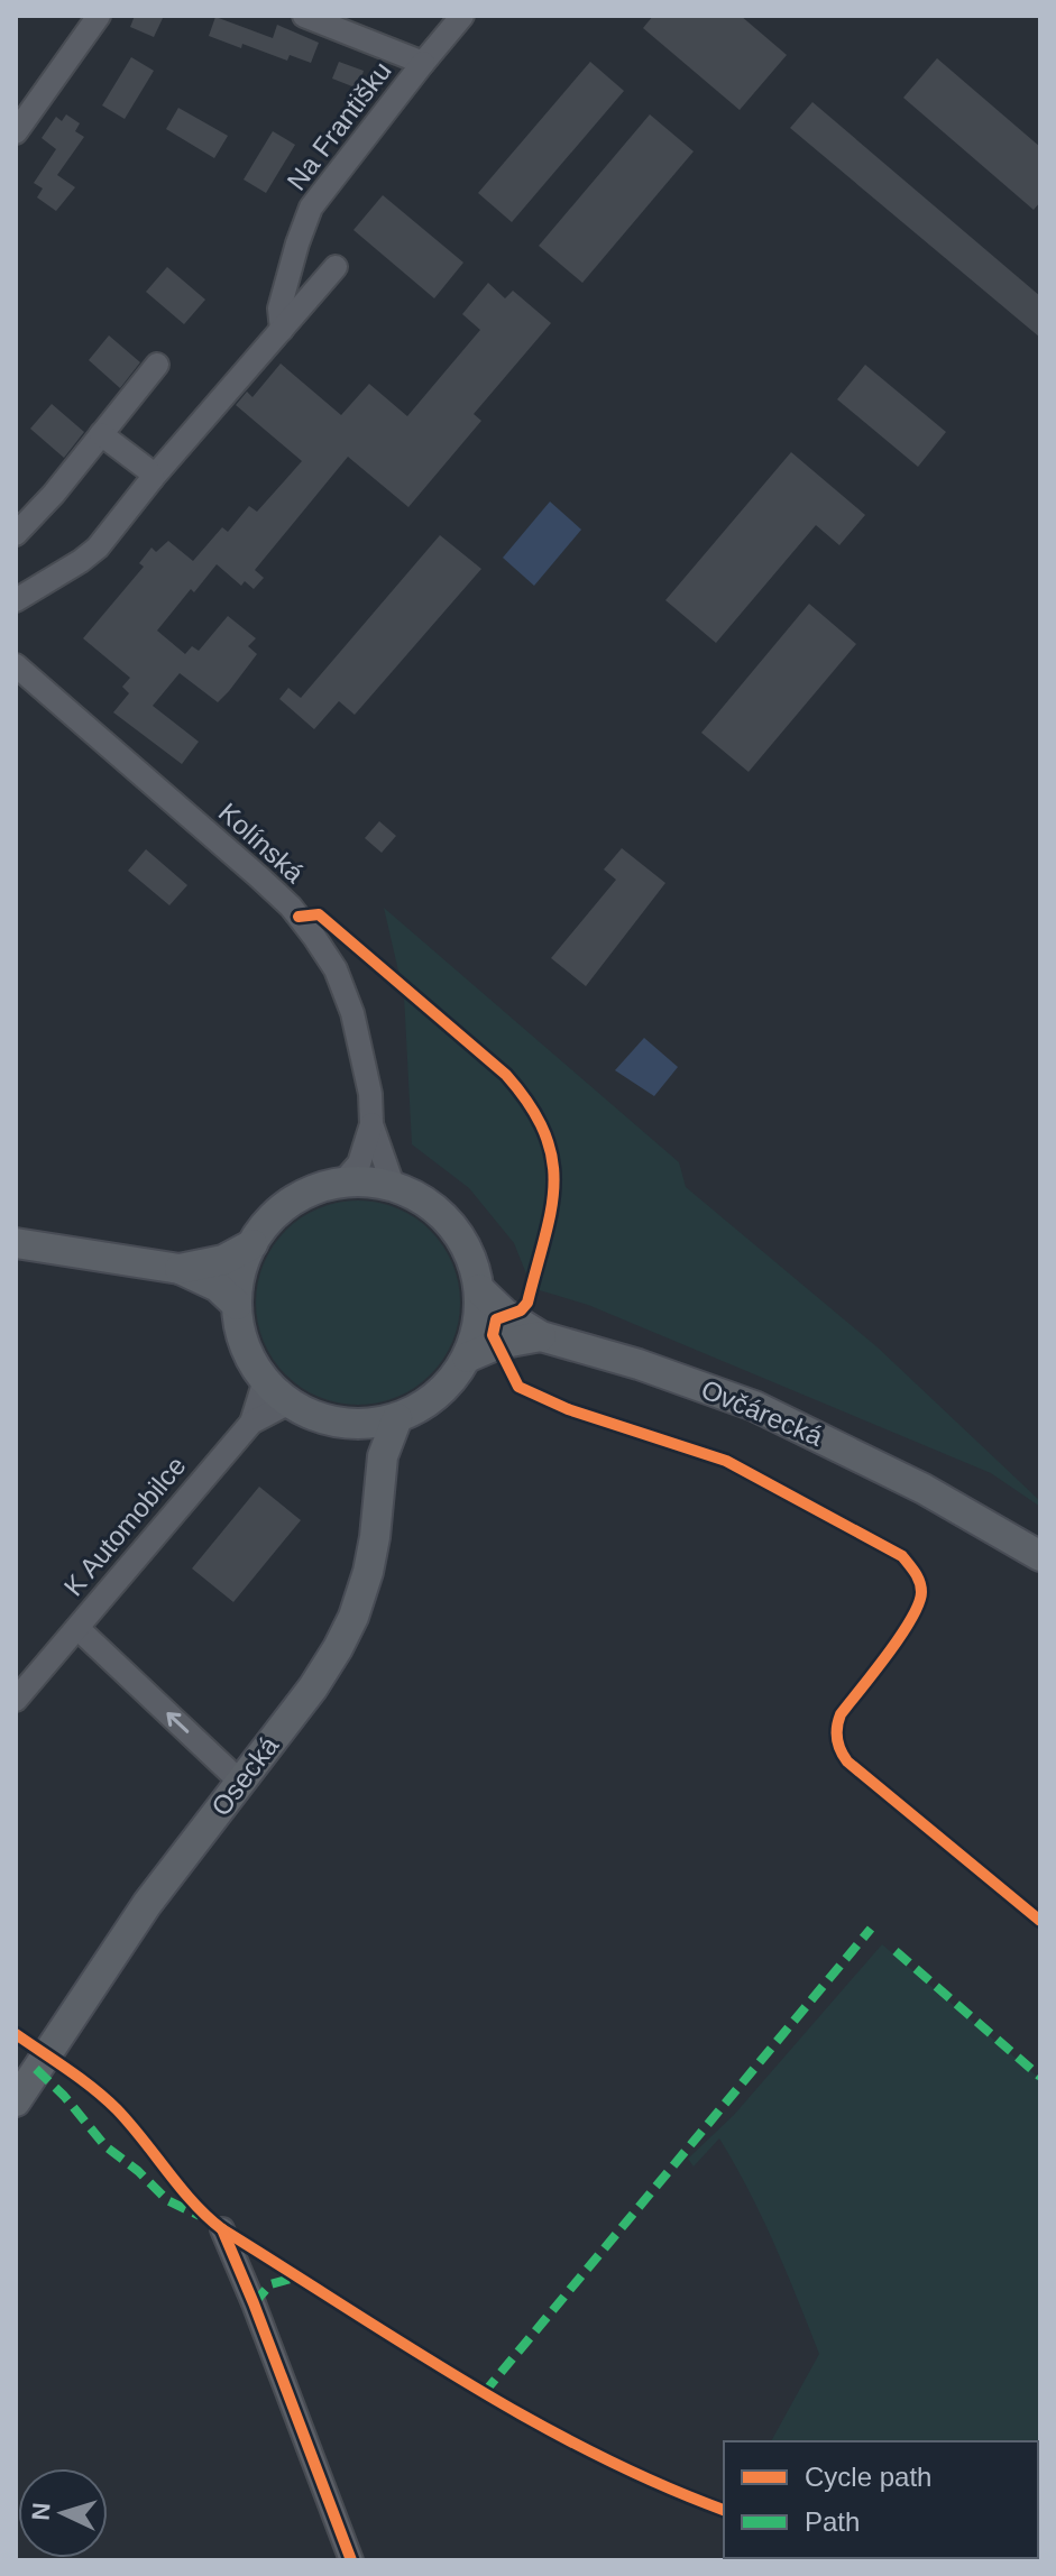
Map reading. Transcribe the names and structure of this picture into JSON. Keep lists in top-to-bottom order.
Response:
{
  "streets": {
    "main road": ["Ovčárecká", "Osecká"],
    "street": ["Na Františku", "Kolínská", "K Automobilce"]
  },
  "crossings": [
    ["Kolínská", "Ovčárecká"],
    ["Kolínská", "K Automobilce"],
    ["Kolínská", "Osecká"],
    ["Ovčárecká", "K Automobilce"],
    ["Ovčárecká", "Osecká"],
    ["K Automobilce", "Osecká"]
  ],
  "legend": ["Cycle path", "Path"],
  "north": "left"
}
